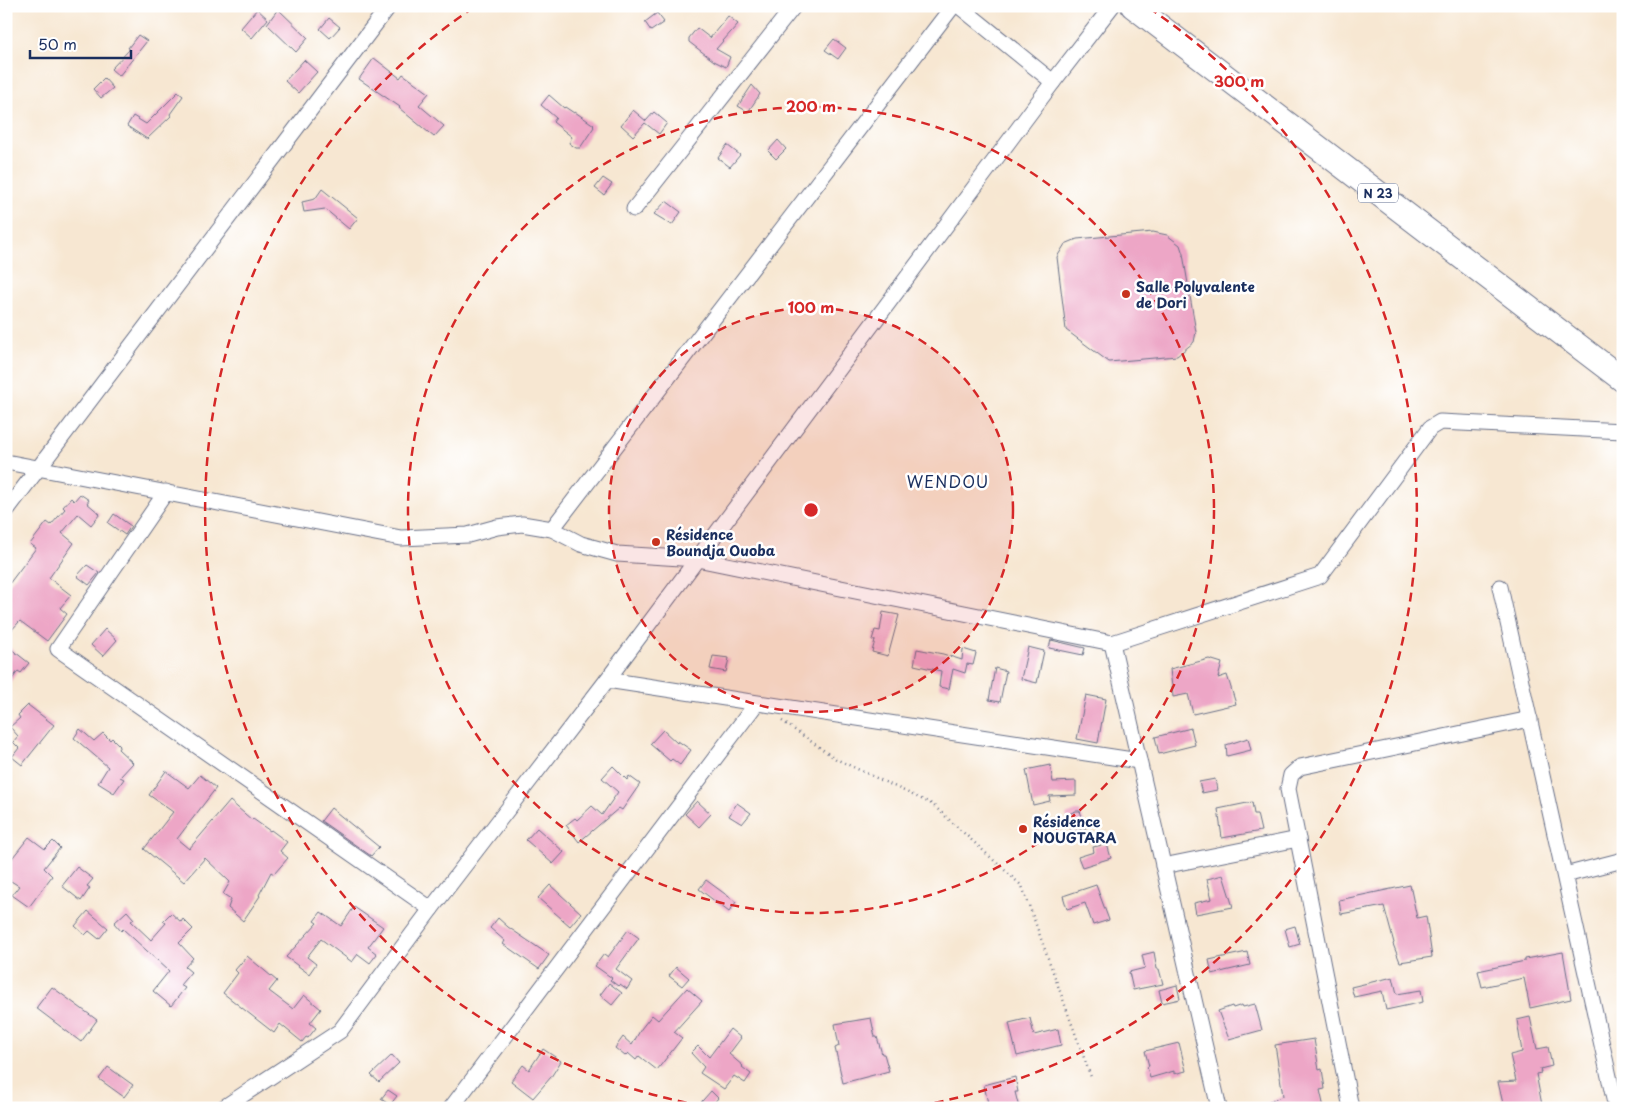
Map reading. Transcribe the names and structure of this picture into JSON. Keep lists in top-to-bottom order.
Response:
{
  "streets": {
    "main road": ["N 23"]
  },
  "districts": ["WENDOU"],
  "places": ["Salle Polyvalente de Dori", "Résidence Boundja Ouoba", "Résidence NOUGTARA"],
  "scale_bar": "50 m",
  "rings": ["300 m", "200 m", "100 m"]
}
